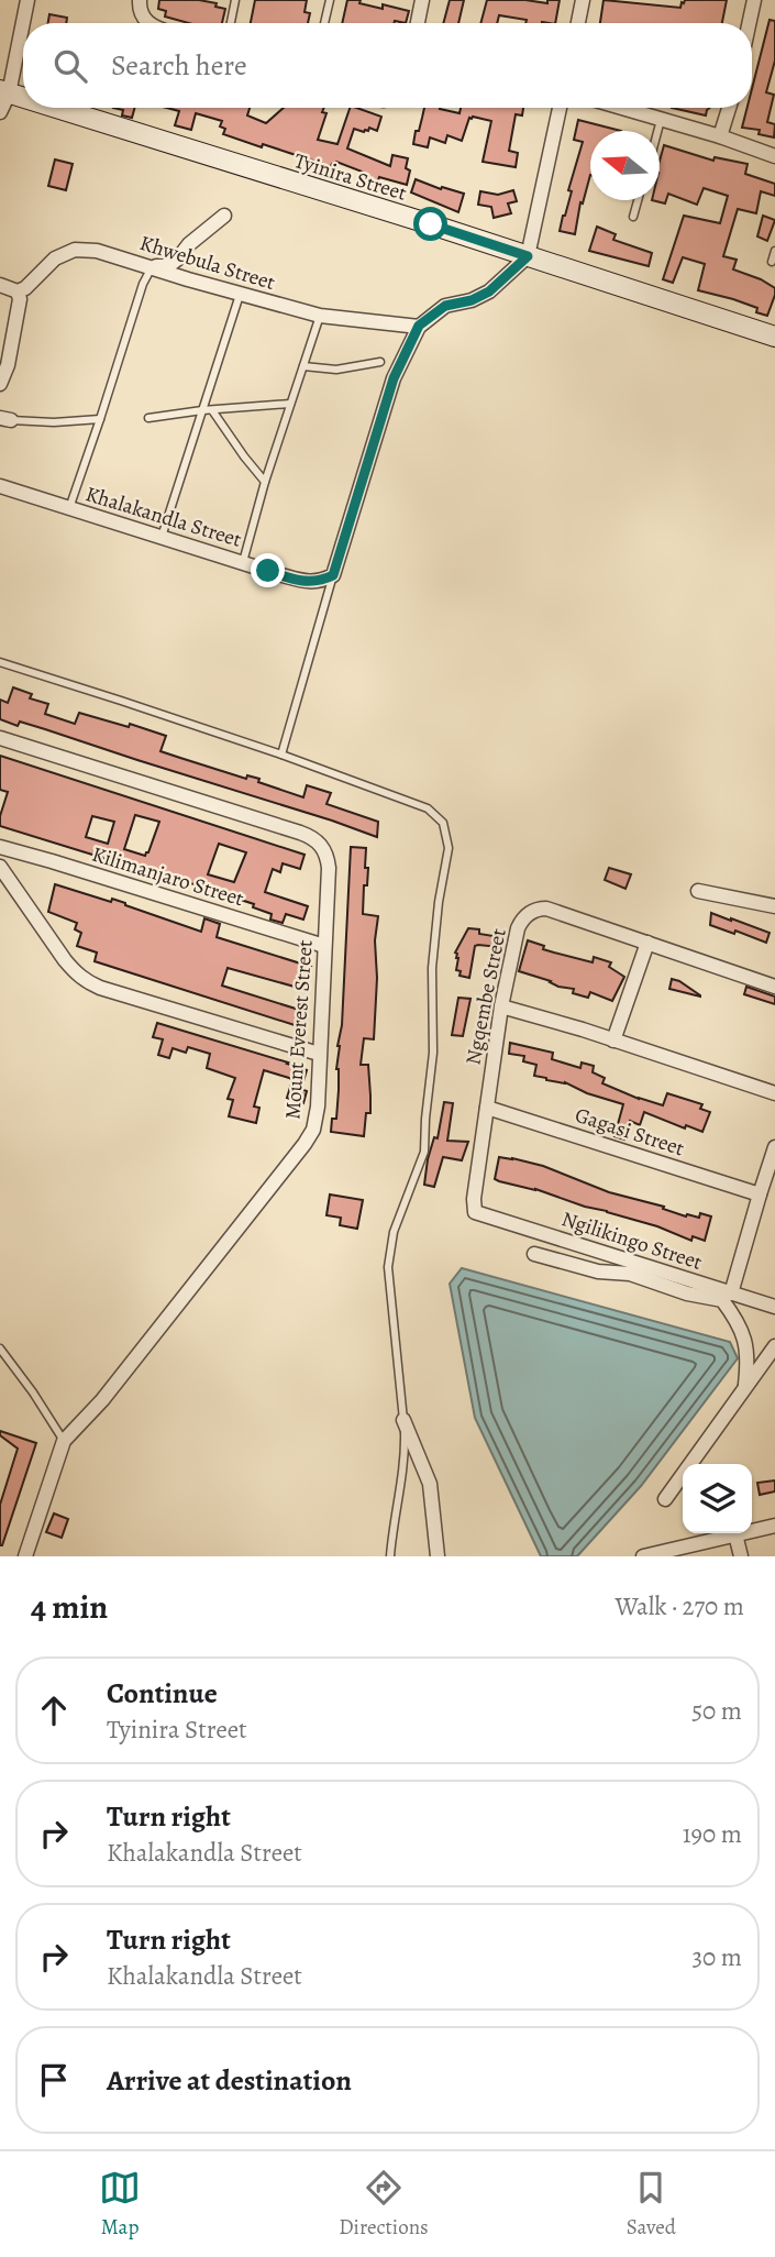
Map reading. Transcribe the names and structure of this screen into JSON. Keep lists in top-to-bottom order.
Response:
{
  "streets": {
    "street": [
      "Tyinira Street",
      "Khwebula Street",
      "Khalakandla Street",
      "Kilimanjaro Street",
      "Ngqembe Street",
      "Mount Everest Street",
      "Gagasi Street",
      "Ngilikingo Street"
    ]
  },
  "crossings": [
    ["Kilimanjaro Street", "Mount Everest Street"],
    ["Ngqembe Street", "Gagasi Street"],
    ["Ngqembe Street", "Ngilikingo Street"]
  ],
  "north": "left",
  "page": {
    "search": "Search here",
    "heading": ["4 min", "Walk · 270 m"],
    "list": [
      ["Continue", "Tyinira Street", "50 m"],
      ["Turn right", "Khalakandla Street", "190 m"],
      ["Turn right", "Khalakandla Street", "30 m"],
      "Arrive at destination"
    ],
    "nav": ["Map", "Directions", "Saved"]
  }
}
